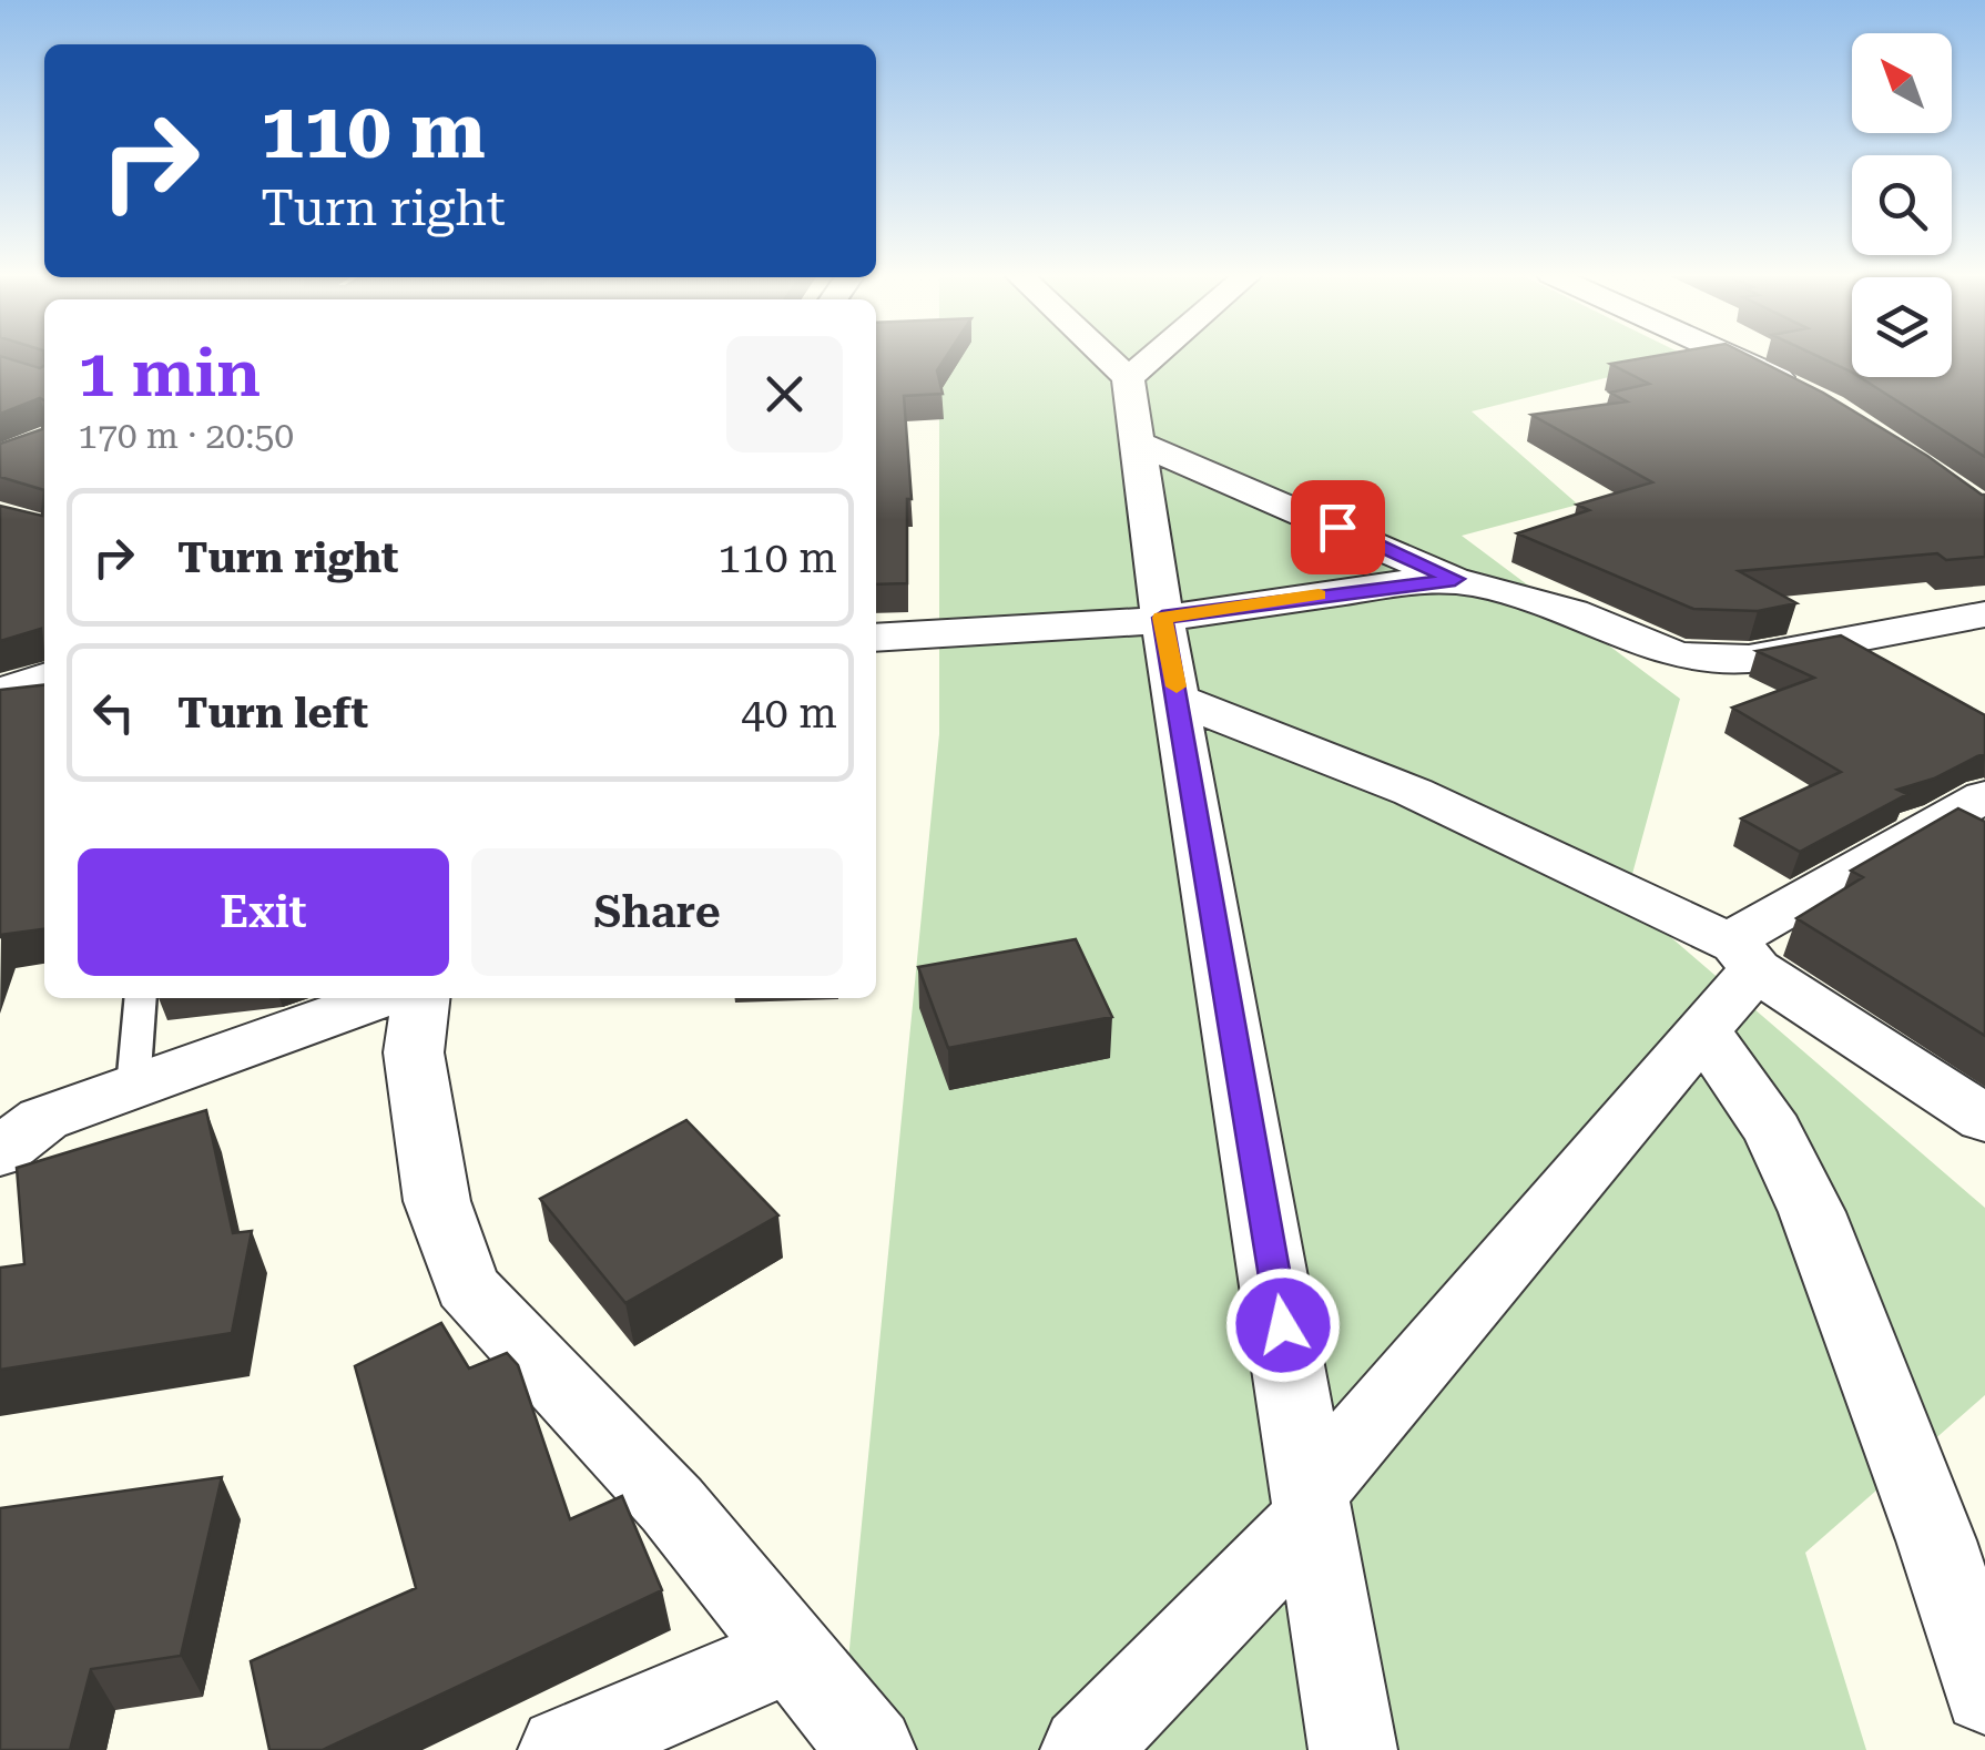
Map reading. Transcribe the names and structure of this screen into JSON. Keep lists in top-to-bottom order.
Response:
{
  "north": "top left",
  "page": {
    "turn": ["110 m", "Turn right"],
    "heading": ["1 min", "170 m · 20:50"],
    "list": [
      {
        "name": "Turn right",
        "value": "110 m"
      },
      {
        "name": "Turn left",
        "value": "40 m"
      }
    ],
    "buttons": ["Exit", "Share"]
  }
}
